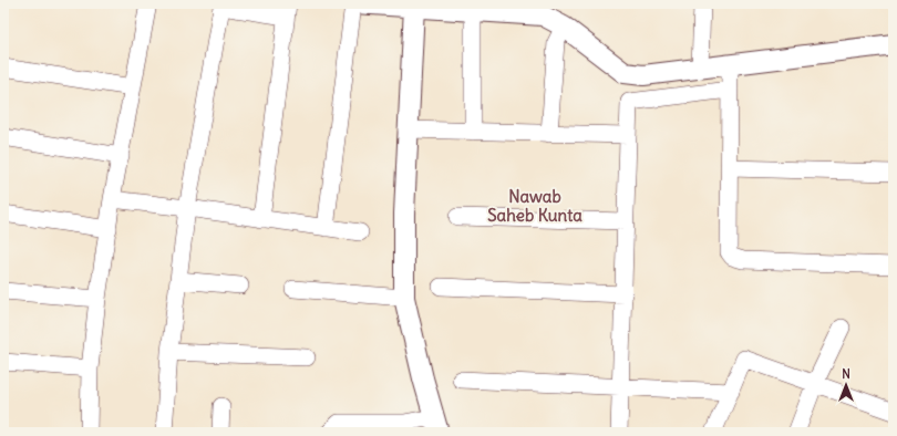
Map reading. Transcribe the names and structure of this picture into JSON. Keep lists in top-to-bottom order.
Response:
{
  "districts": ["Nawab Saheb Kunta"],
  "north": "top"
}
